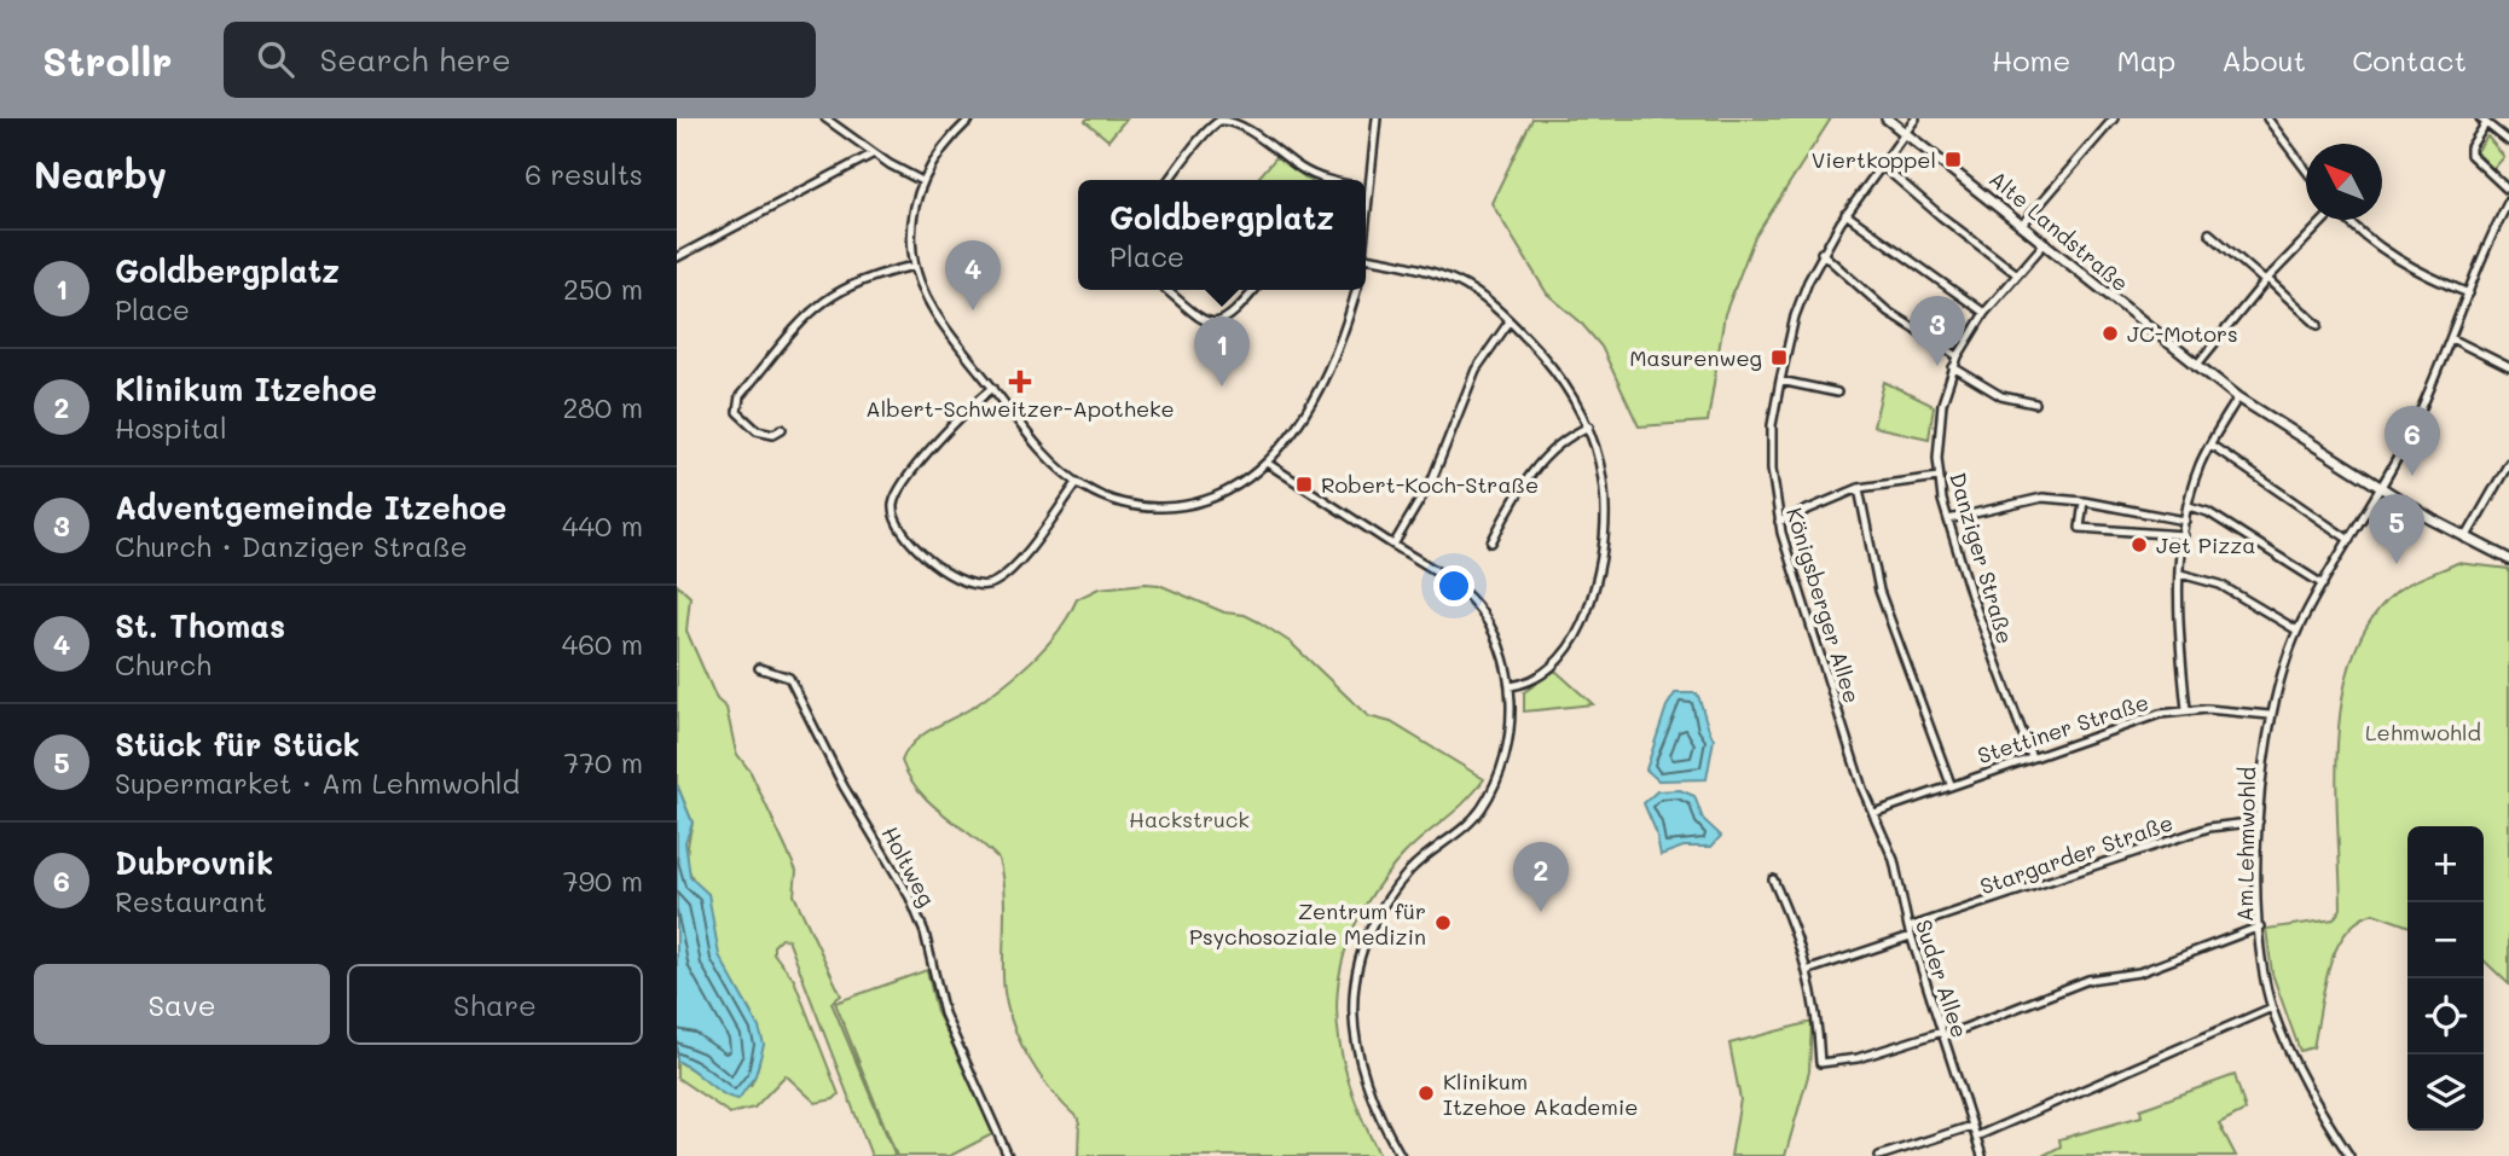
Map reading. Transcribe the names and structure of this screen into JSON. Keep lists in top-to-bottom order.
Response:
{
  "streets": {
    "street": [
      "Alte Landstraße",
      "Danziger Straße",
      "Königsberger Allee",
      "Stettiner Straße",
      "Am Lehmwohld",
      "Stargarder Straße",
      "Holtweg",
      "Suder Allee"
    ]
  },
  "crossings": [
    ["Alte Landstraße", "Danziger Straße"],
    ["Alte Landstraße", "Königsberger Allee"],
    ["Alte Landstraße", "Am Lehmwohld"],
    ["Danziger Straße", "Stettiner Straße"],
    ["Königsberger Allee", "Stettiner Straße"],
    ["Königsberger Allee", "Suder Allee"],
    ["Stettiner Straße", "Am Lehmwohld"],
    ["Stettiner Straße", "Suder Allee"],
    ["Am Lehmwohld", "Stargarder Straße"],
    ["Stargarder Straße", "Suder Allee"]
  ],
  "parks": ["Lehmwohld", "Hackstruck"],
  "places": {
    "transit": ["Viertkoppel", "Masurenweg", "Robert-Koch-Straße"],
    "other": [
      "JC-Motors",
      "Jet Pizza",
      "Zentrum für Psychosoziale Medizin",
      "Klinikum Itzehoe Akademie"
    ],
    "health": ["Albert-Schweitzer-Apotheke"]
  },
  "north": "top left",
  "page": {
    "header": "Strollr",
    "search": "Search here",
    "nav": [
      "Home",
      "Map",
      "About",
      "Contact"
    ],
    "heading": ["Nearby", "6 results"],
    "popup": ["Goldbergplatz", "Place"],
    "list": [
      {
        "mark": "1",
        "name": "Goldbergplatz",
        "note": "Place",
        "value": "250 m"
      },
      {
        "mark": "2",
        "name": "Klinikum Itzehoe",
        "note": "Hospital",
        "value": "280 m"
      },
      {
        "mark": "3",
        "name": "Adventgemeinde Itzehoe",
        "note": "Church · Danziger Straße",
        "value": "440 m"
      },
      {
        "mark": "4",
        "name": "St. Thomas",
        "note": "Church",
        "value": "460 m"
      },
      {
        "mark": "5",
        "name": "Stück für Stück",
        "note": "Supermarket · Am Lehmwohld",
        "value": "770 m"
      },
      {
        "mark": "6",
        "name": "Dubrovnik",
        "note": "Restaurant",
        "value": "790 m"
      }
    ],
    "pins": [
      "4",
      "3",
      "1",
      "6",
      "5",
      "2"
    ],
    "map_buttons": ["+", "−"],
    "buttons": ["Save", "Share"]
  }
}
